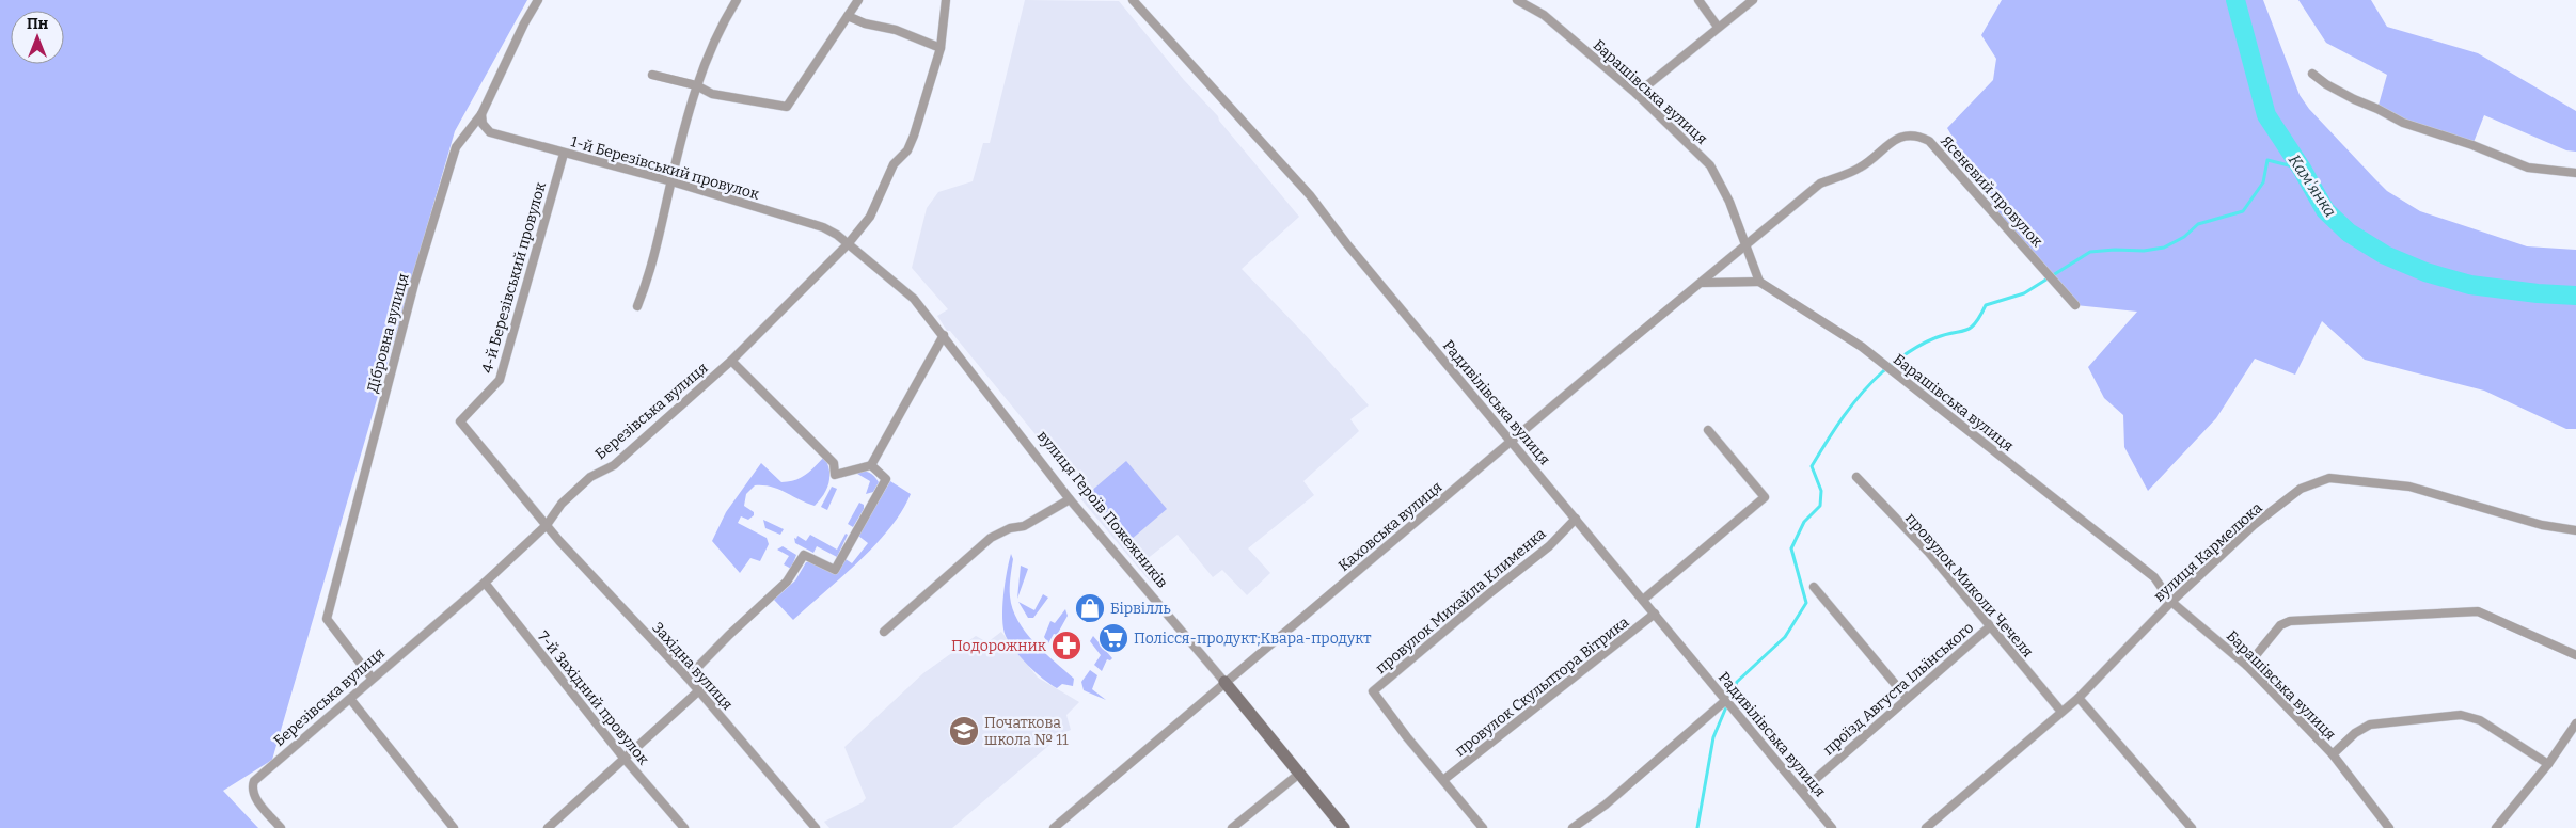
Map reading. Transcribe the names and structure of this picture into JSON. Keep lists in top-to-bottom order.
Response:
{
  "streets": {
    "street": [
      "Барашівська вулиця",
      "1-й Березівський провулок",
      "Ясеневий провулок",
      "4-й Березівський провулок",
      "Дібровна вулиця",
      "Радивілівська вулиця",
      "Березівська вулиця",
      "вулиця Героїв Пожежників",
      "Каховська вулиця",
      "вулиця Кармелюка",
      "провулок Миколи Чечеля",
      "провулок Михайла Клименка",
      "Західна вулиця",
      "провулок Скульптора Вітрика",
      "проїзд Августа Ільїнського",
      "7-й Західний провулок"
    ]
  },
  "crossings": [
    ["Барашівська вулиця", "Ясеневий провулок"],
    ["Барашівська вулиця", "Каховська вулиця"],
    ["Барашівська вулиця", "вулиця Кармелюка"],
    ["1-й Березівський провулок", "4-й Березівський провулок"],
    ["1-й Березівський провулок", "Дібровна вулиця"],
    ["1-й Березівський провулок", "Березівська вулиця"],
    ["1-й Березівський провулок", "вулиця Героїв Пожежників"],
    ["Ясеневий провулок", "Каховська вулиця"],
    ["4-й Березівський провулок", "Березівська вулиця"],
    ["4-й Березівський провулок", "Західна вулиця"],
    ["Дібровна вулиця", "Березівська вулиця"],
    ["Радивілівська вулиця", "Каховська вулиця"],
    ["Радивілівська вулиця", "провулок Михайла Клименка"],
    ["Радивілівська вулиця", "провулок Скульптора Вітрика"],
    ["Радивілівська вулиця", "проїзд Августа Ільїнського"],
    ["Березівська вулиця", "вулиця Героїв Пожежників"],
    ["Березівська вулиця", "Західна вулиця"],
    ["Березівська вулиця", "7-й Західний провулок"],
    ["вулиця Героїв Пожежників", "Каховська вулиця"],
    ["вулиця Кармелюка", "провулок Миколи Чечеля"],
    ["провулок Миколи Чечеля", "проїзд Августа Ільїнського"],
    ["провулок Михайла Клименка", "провулок Скульптора Вітрика"]
  ],
  "water": ["Кам'янка"],
  "places": {
    "shop": ["Бірвілль"],
    "supermarket": ["Полісся-продукт;Квара-продукт"],
    "pharmacy": ["Подорожник"],
    "school or university": ["Початкова школа № 11"]
  },
  "north": "top"
}
